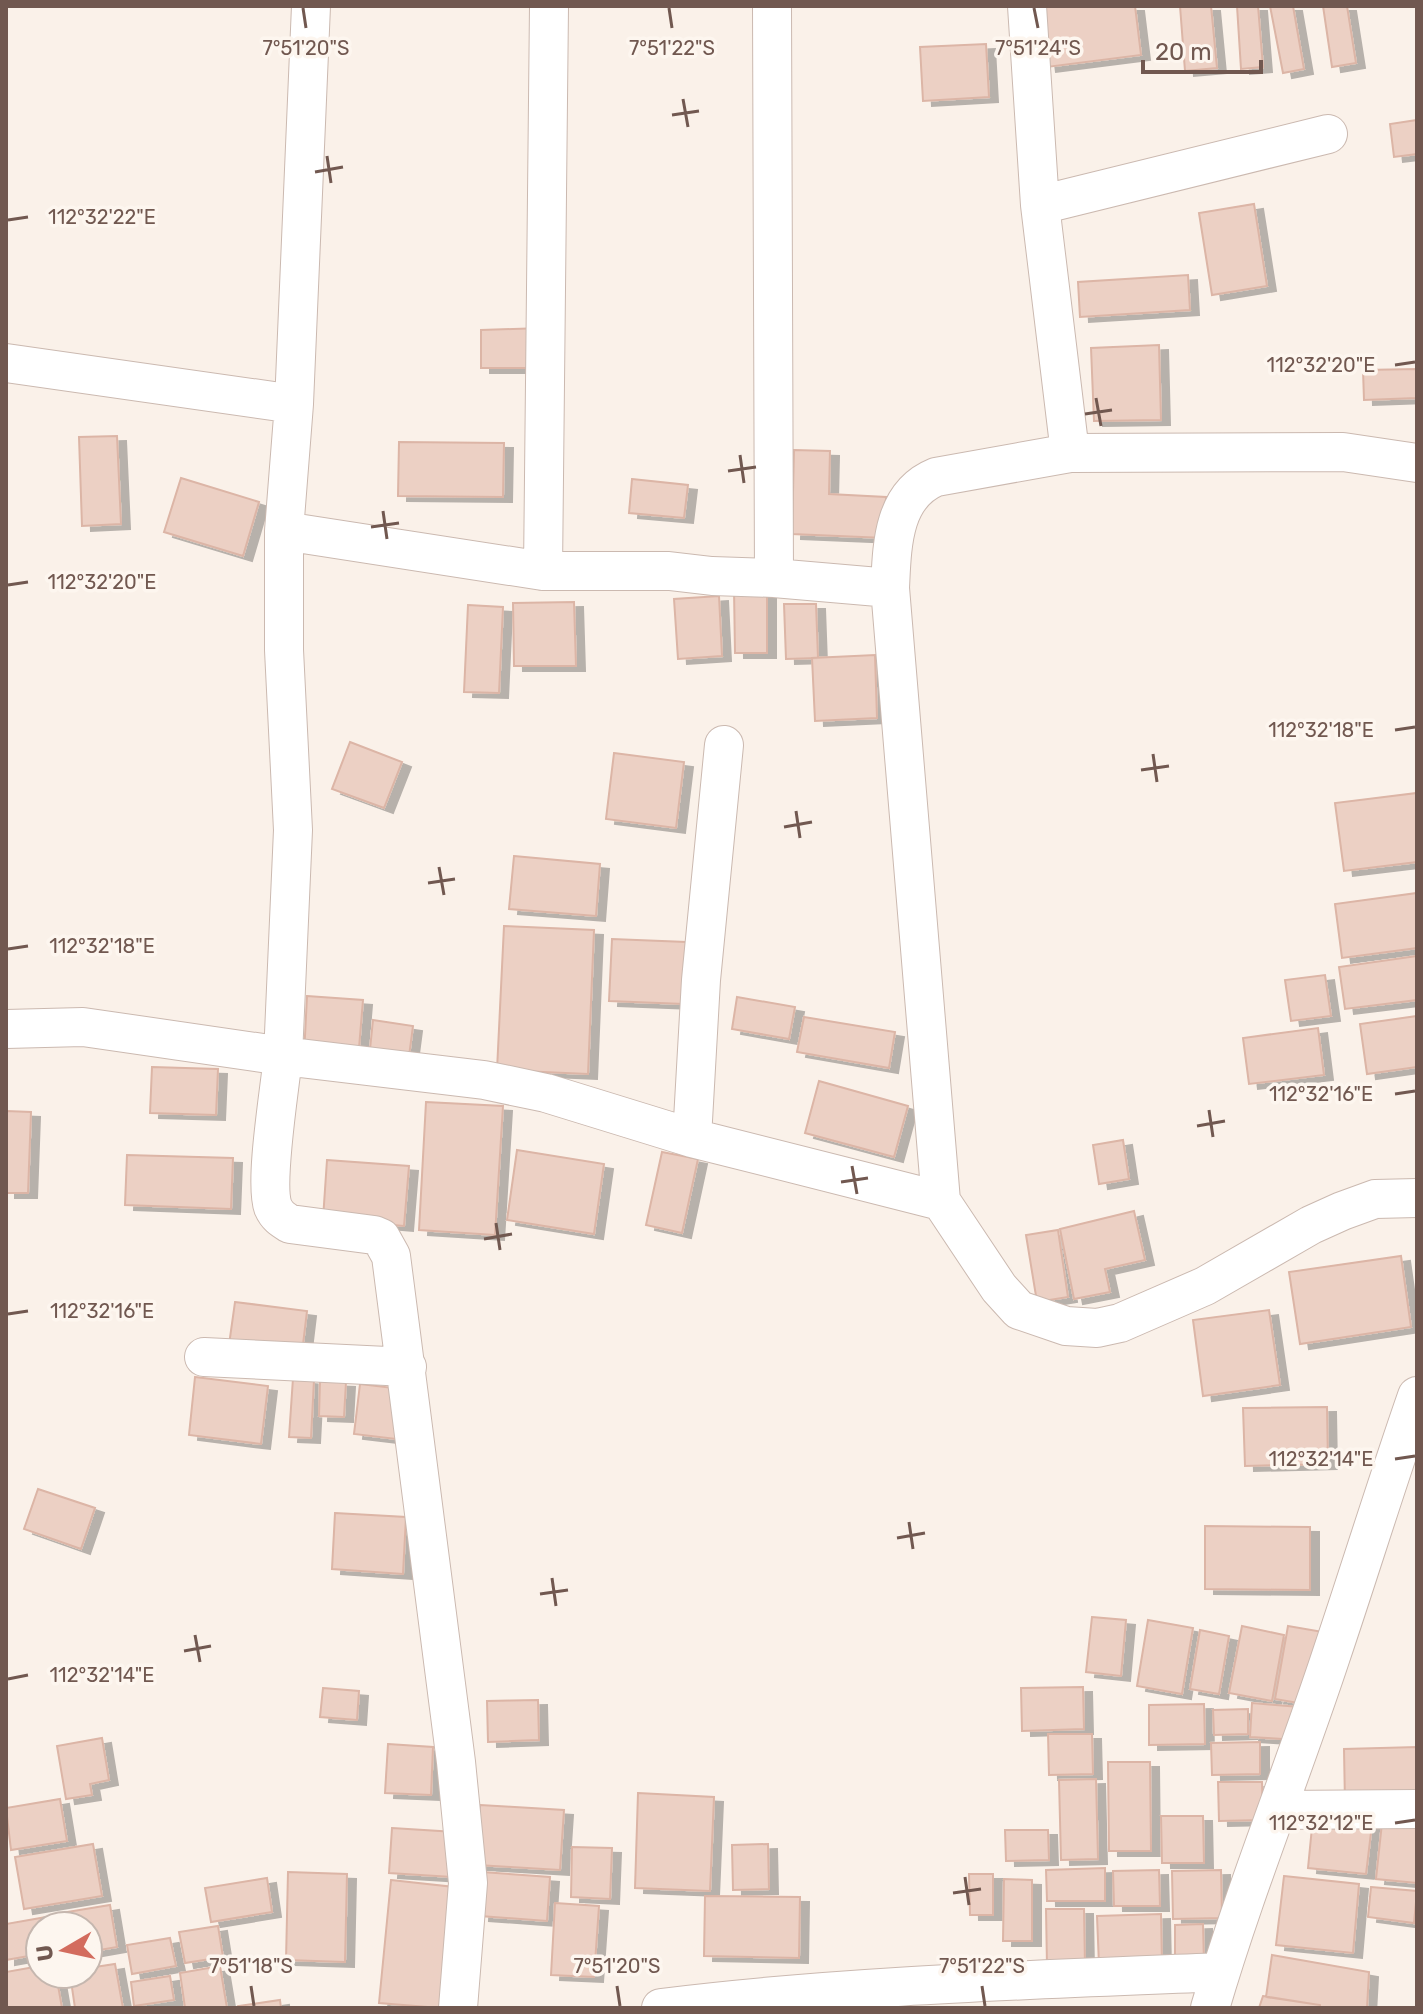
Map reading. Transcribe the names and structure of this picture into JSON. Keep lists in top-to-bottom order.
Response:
{
  "scale_bar": "20 m",
  "north": "left",
  "coordinates": [
    "7°51'20\"S",
    "7°51'22\"S",
    "7°51'24\"S",
    "112°32'22\"E",
    "112°32'20\"E",
    "112°32'18\"E",
    "112°32'16\"E",
    "112°32'14\"E",
    "112°32'12\"E",
    "7°51'18\"S"
  ]
}
